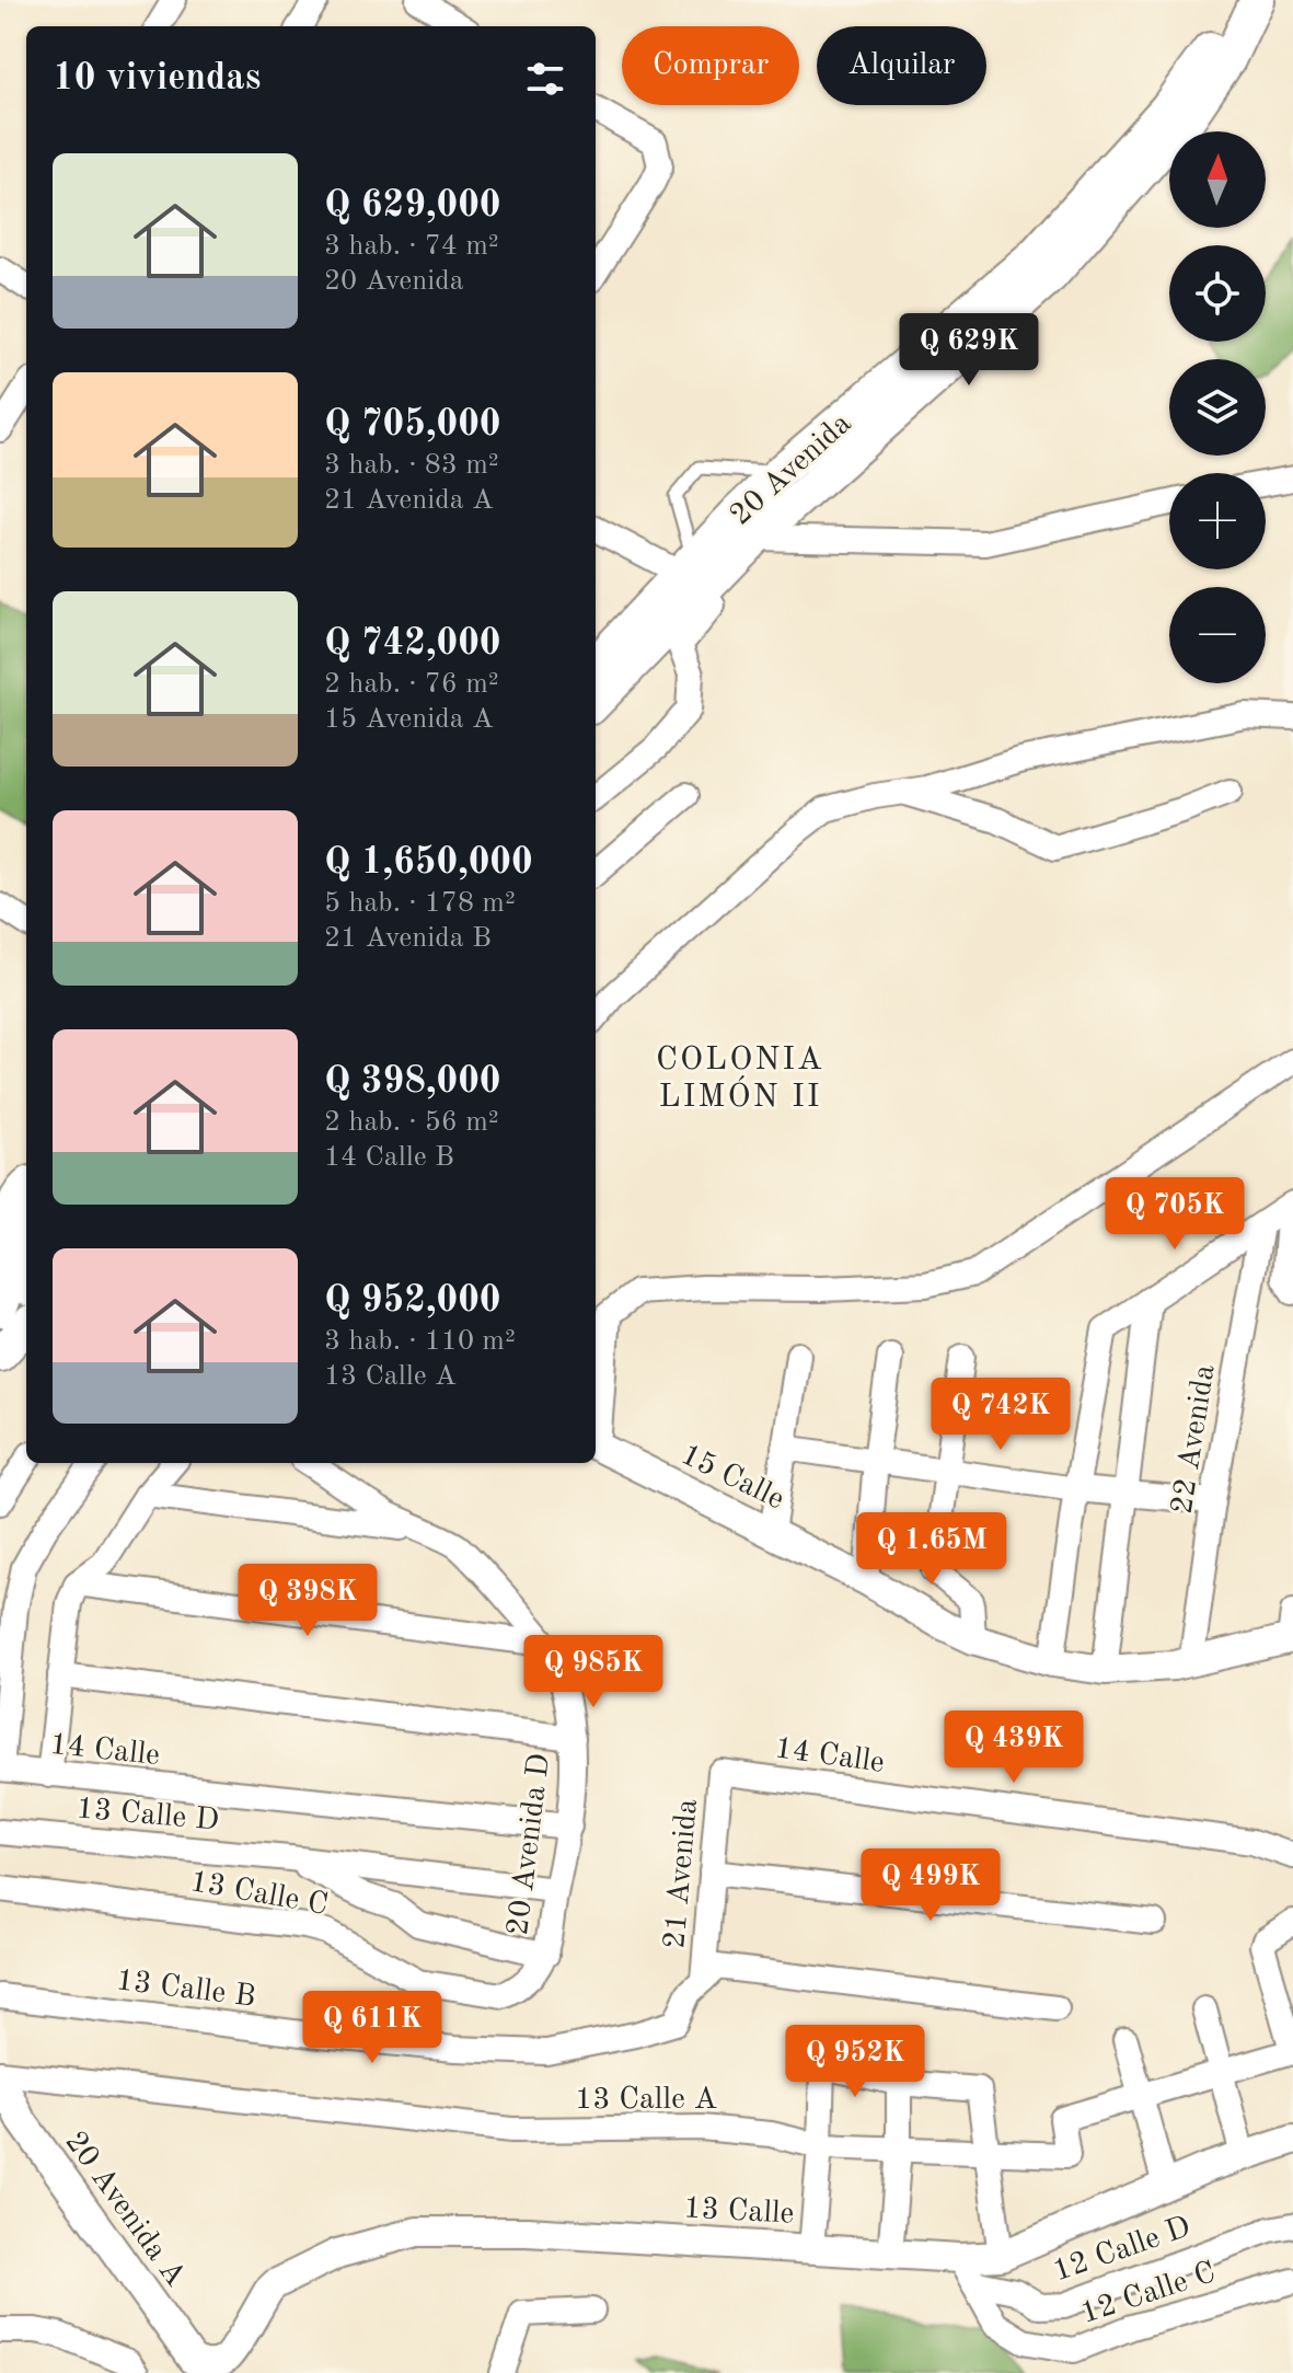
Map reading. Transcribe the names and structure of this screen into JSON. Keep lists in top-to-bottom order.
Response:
{
  "streets": {
    "main road": ["20 Avenida"],
    "street": [
      "22 Avenida",
      "15 Calle",
      "14 Calle",
      "13 Calle D",
      "20 Avenida D",
      "21 Avenida",
      "13 Calle C",
      "13 Calle B",
      "13 Calle A",
      "20 Avenida A",
      "13 Calle",
      "12 Calle D",
      "12 Calle C"
    ]
  },
  "crossings": [
    ["22 Avenida", "15 Calle"],
    ["14 Calle", "20 Avenida D"],
    ["14 Calle", "21 Avenida"],
    ["13 Calle D", "20 Avenida D"],
    ["13 Calle D", "13 Calle C"],
    ["20 Avenida D", "13 Calle C"],
    ["21 Avenida", "13 Calle B"],
    ["13 Calle A", "20 Avenida A"],
    ["20 Avenida A", "13 Calle"],
    ["13 Calle", "12 Calle D"],
    ["13 Calle", "12 Calle C"],
    ["12 Calle D", "12 Calle C"]
  ],
  "districts": ["COLONIA LIMÓN II"],
  "north": "top",
  "page": {
    "chip": ["Comprar", "Alquilar"],
    "heading": "10 viviendas",
    "map_buttons": ["+", "−"],
    "list": [
      {
        "name": "Q 629,000",
        "note": "3 hab. · 74 m² · 20 Avenida"
      },
      {
        "name": "Q 705,000",
        "note": "3 hab. · 83 m² · 21 Avenida A"
      },
      {
        "name": "Q 742,000",
        "note": "2 hab. · 76 m² · 15 Avenida A"
      },
      {
        "name": "Q 1,650,000",
        "note": "5 hab. · 178 m² · 21 Avenida B"
      },
      {
        "name": "Q 398,000",
        "note": "2 hab. · 56 m² · 14 Calle B"
      },
      {
        "name": "Q 952,000",
        "note": "3 hab. · 110 m² · 13 Calle A"
      }
    ],
    "price": [
      "Q 629K",
      "Q 705K",
      "Q 742K",
      "Q 1.65M",
      "Q 398K",
      "Q 985K",
      "Q 439K",
      "Q 499K",
      "Q 611K",
      "Q 952K"
    ]
  }
}
